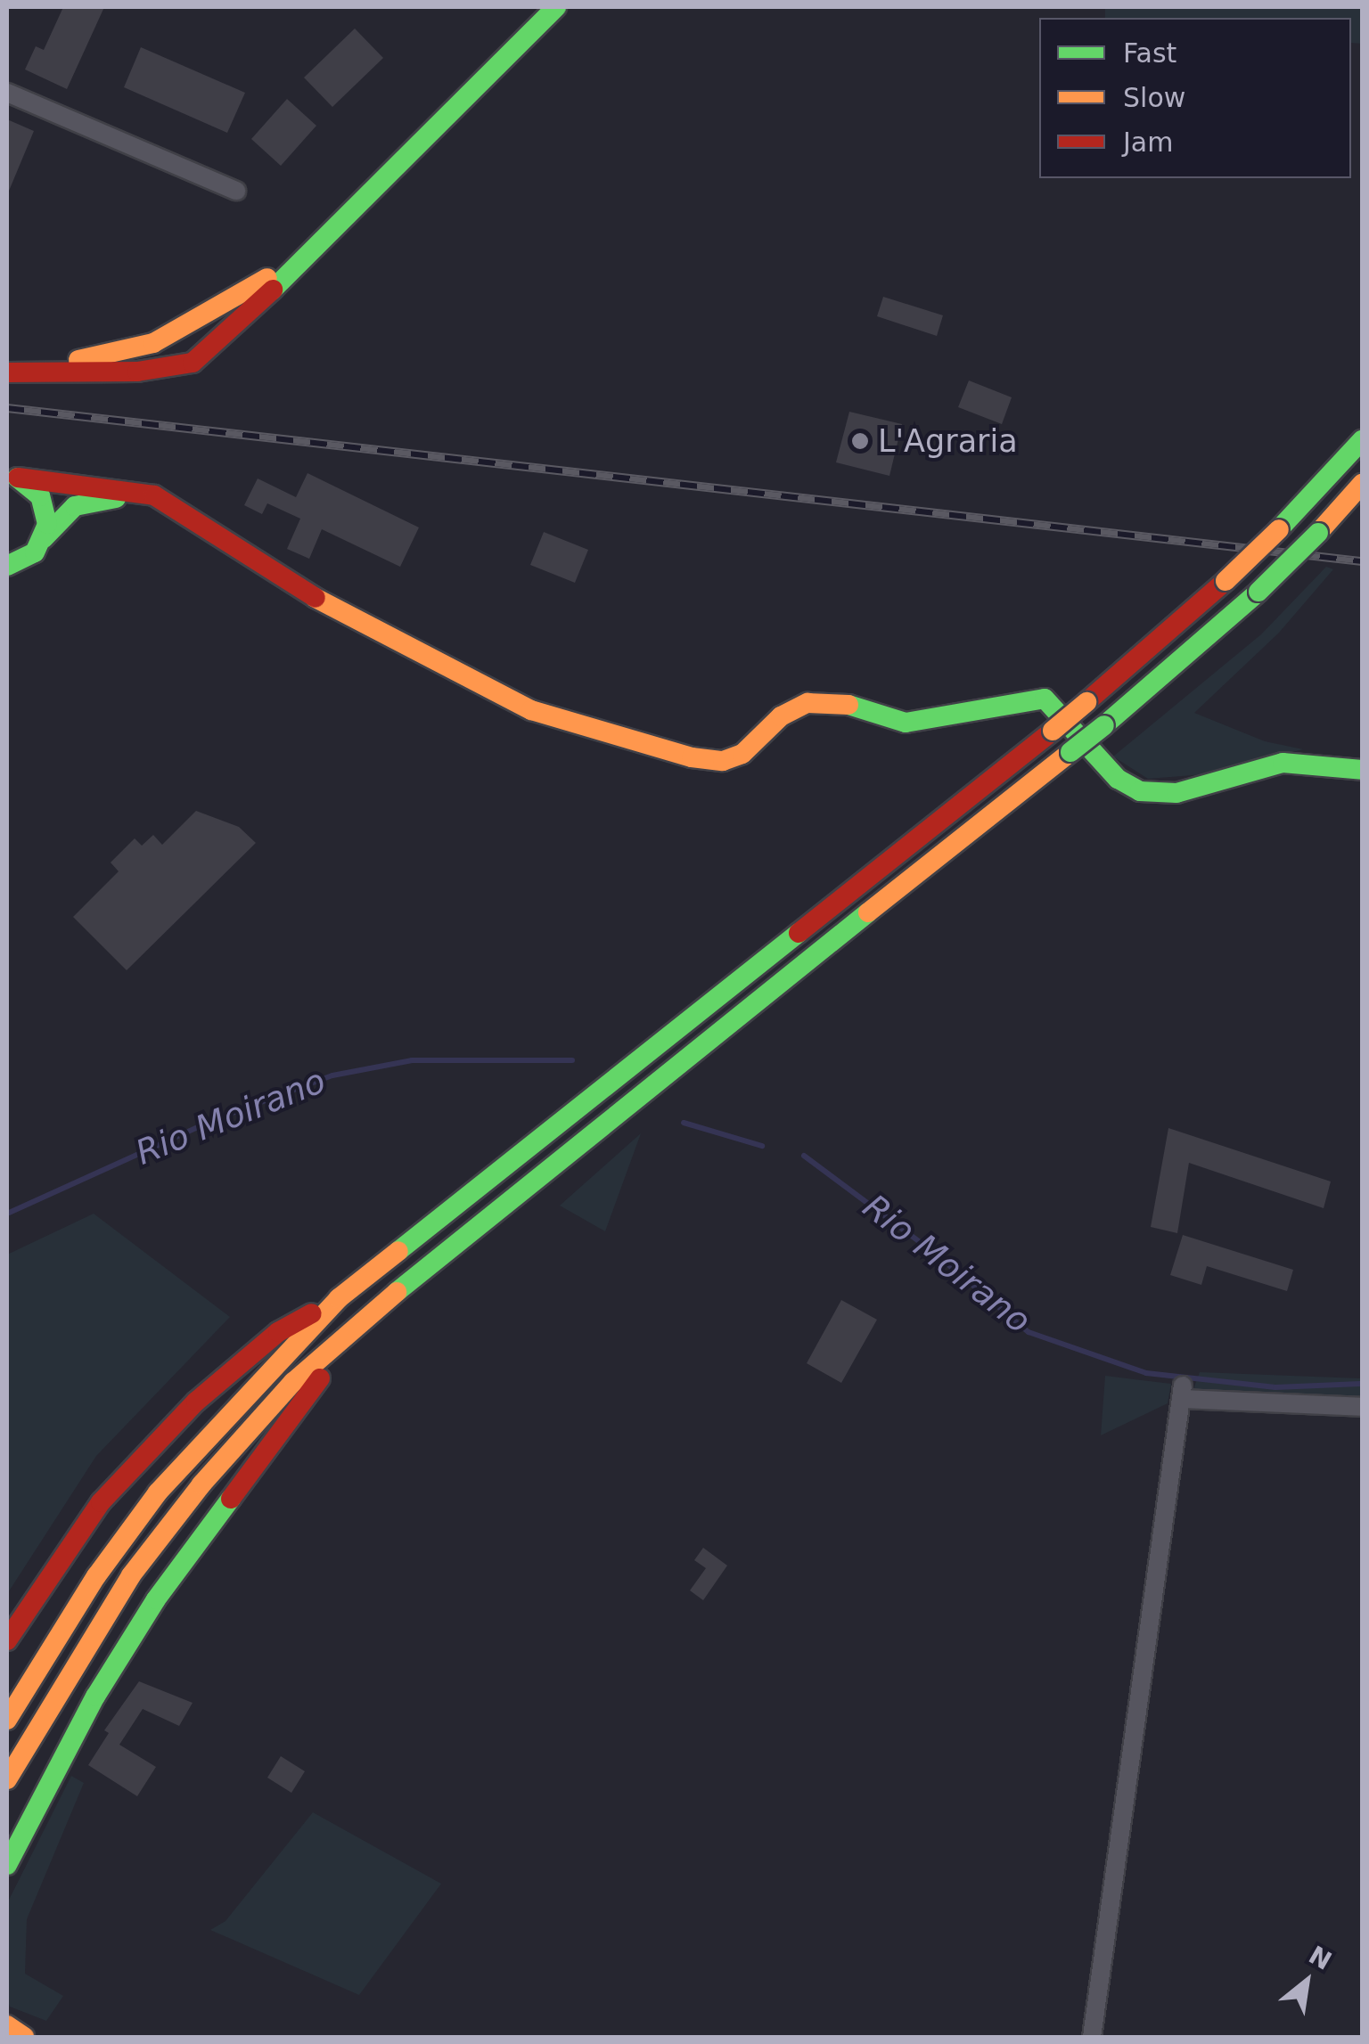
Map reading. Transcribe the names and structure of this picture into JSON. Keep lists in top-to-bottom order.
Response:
{
  "water": ["Rio Moirano"],
  "places": ["L'Agraria"],
  "legend": ["Fast", "Slow", "Jam"],
  "north": "top right"
}
